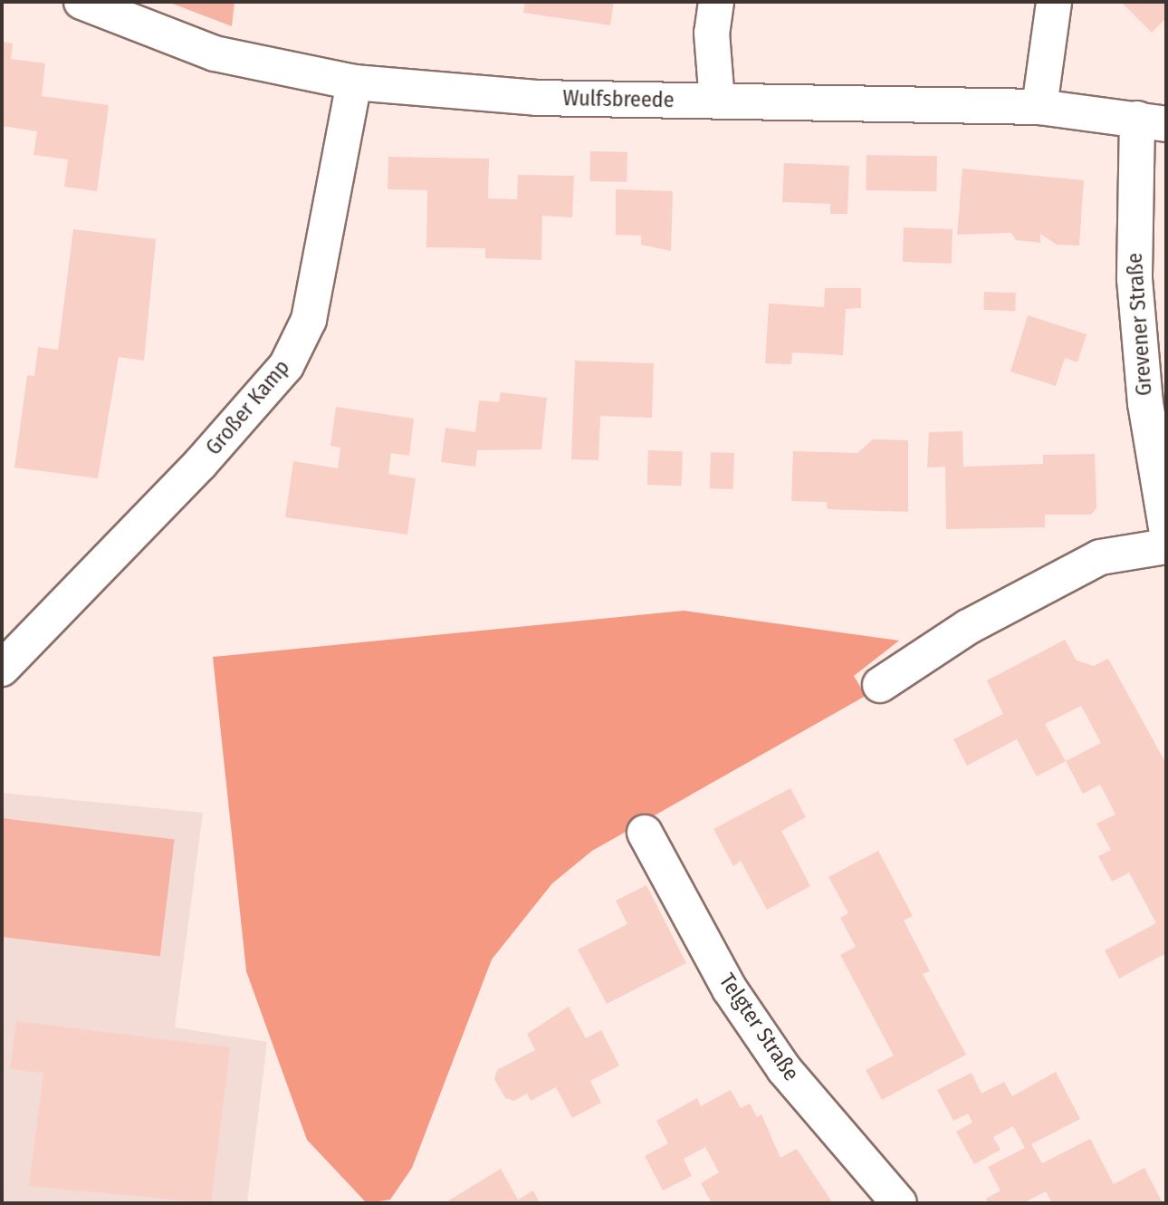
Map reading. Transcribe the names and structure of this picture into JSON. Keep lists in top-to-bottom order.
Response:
{
  "streets": {
    "street": [
      "Wulfsbreede",
      "Grevener Straße",
      "Großer Kamp",
      "Telgter Straße"
    ]
  },
  "crossings": [
    ["Wulfsbreede", "Grevener Straße"],
    ["Wulfsbreede", "Großer Kamp"]
  ]
}
